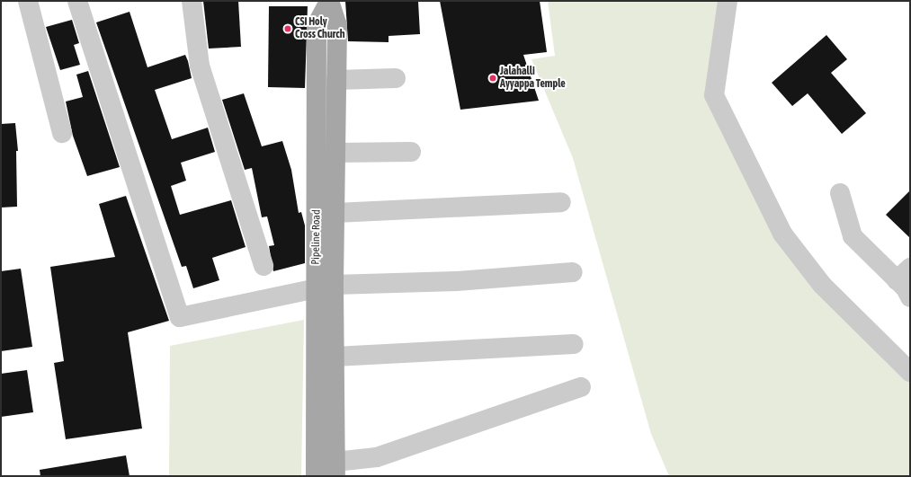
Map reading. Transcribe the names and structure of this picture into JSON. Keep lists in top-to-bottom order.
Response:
{
  "streets": {
    "main road": ["Pipeline Road"]
  },
  "places": ["CSI Holy Cross Church", "Jalahalli Ayyappa Temple"]
}
